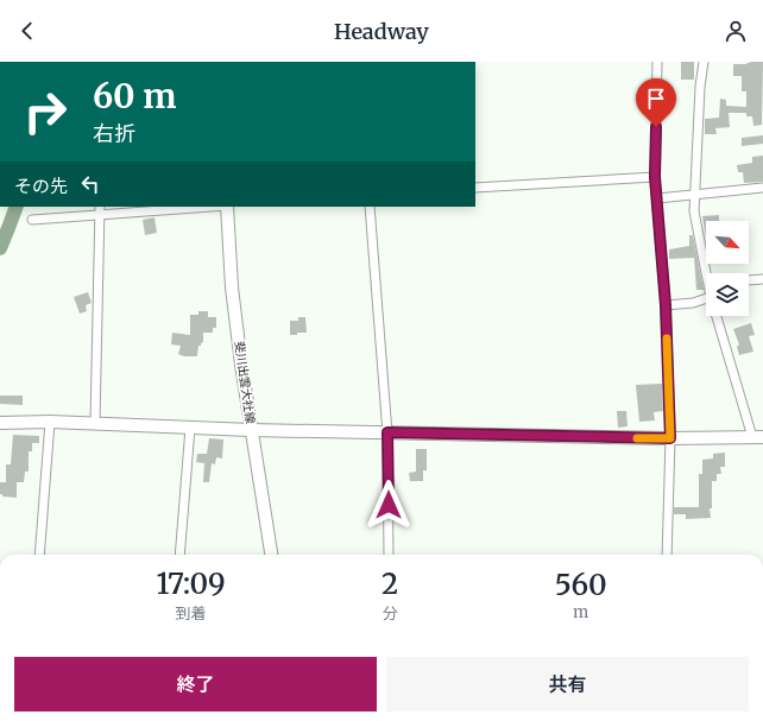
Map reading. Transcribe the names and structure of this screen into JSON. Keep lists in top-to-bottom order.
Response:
{
  "streets": {
    "street": ["斐川出雲大社線"]
  },
  "north": "bottom right",
  "page": {
    "header": "Headway",
    "turn": ["60 m", "右折"],
    "then": "その先",
    "eta": [
      "17:09",
      "到着",
      "2",
      "分",
      "560",
      "m"
    ],
    "buttons": ["終了", "共有"]
  }
}
